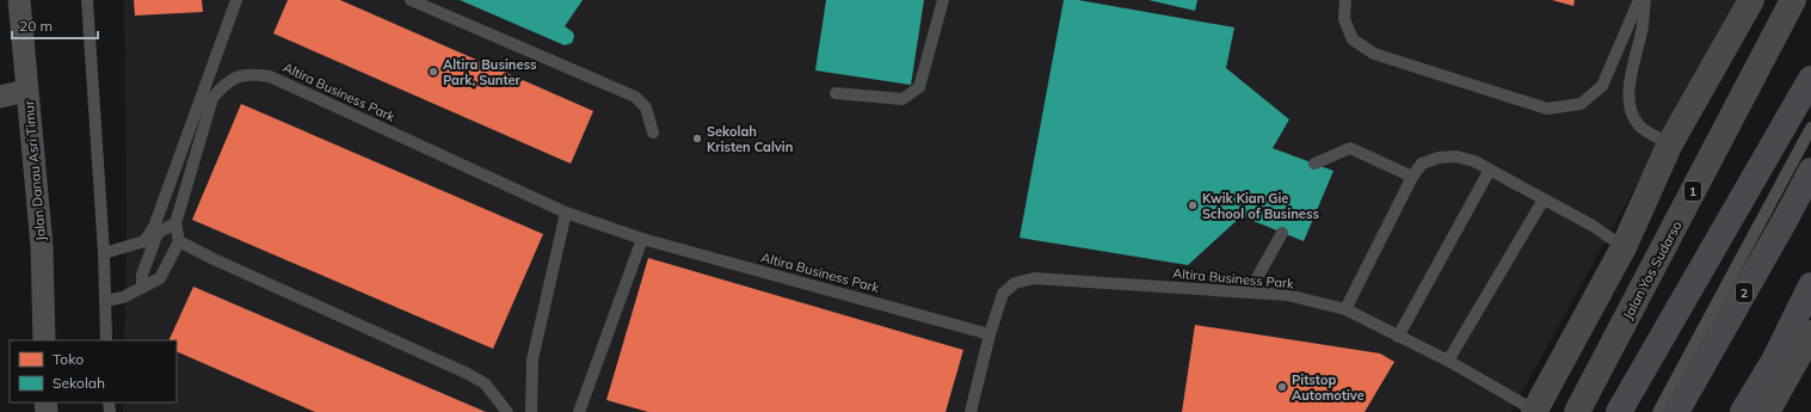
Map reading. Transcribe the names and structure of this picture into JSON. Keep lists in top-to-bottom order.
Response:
{
  "streets": {
    "highway": ["1", "Jalan Yos Sudarso", "2"],
    "street": ["Jalan Danau Asri Timur"],
    "lane": ["Altira Business Park"]
  },
  "places": [
    "Altira Business Park, Sunter",
    "Sekolah Kristen Calvin",
    "Kwik Kian Gie School of Business",
    "Pitstop Automotive"
  ],
  "legend": ["Toko", "Sekolah"],
  "scale_bar": "20 m"
}
